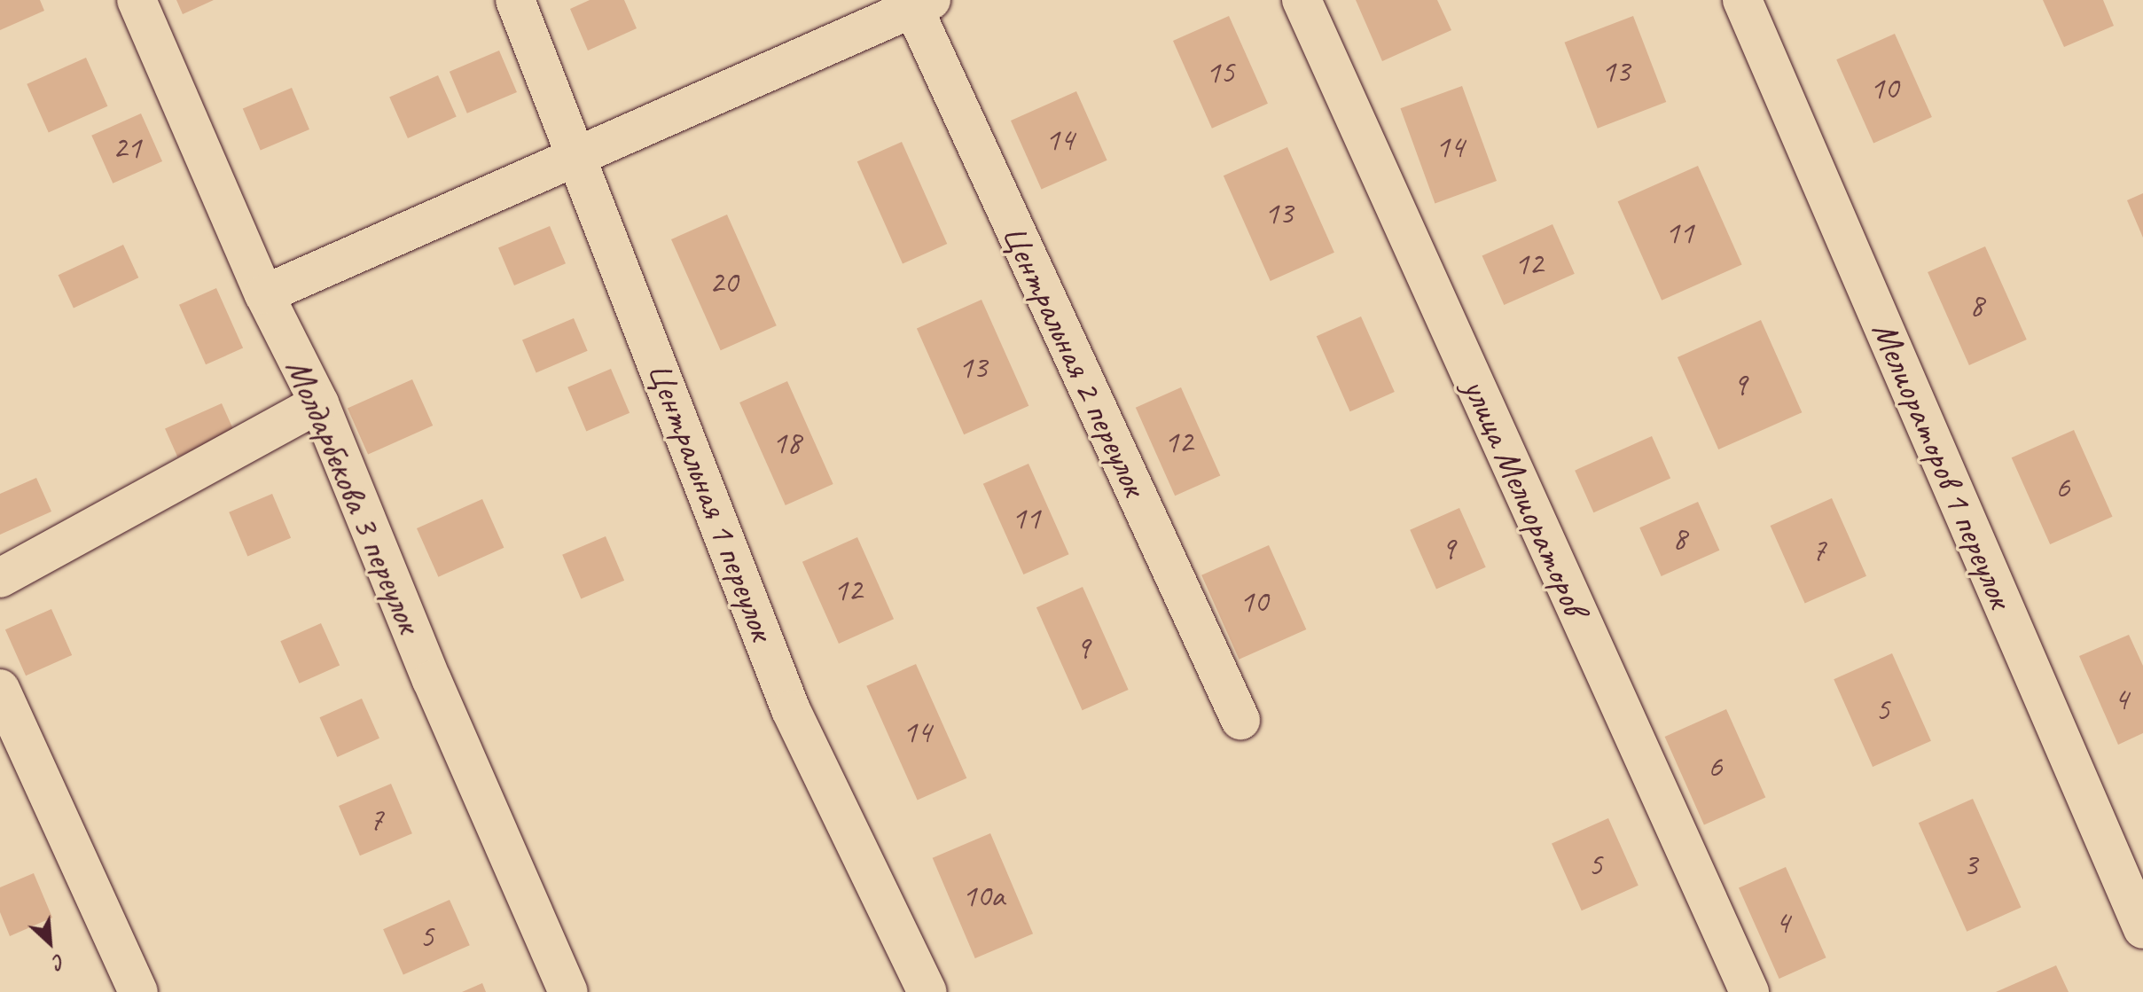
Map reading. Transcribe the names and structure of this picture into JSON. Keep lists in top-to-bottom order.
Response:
{
  "streets": {
    "street": [
      "Центральная 2 переулок",
      "Мелиораторов 1 переулок",
      "Молдарбекова 3 переулок",
      "улица Мелиораторов",
      "Центральная 1 переулок"
    ]
  },
  "house_numbers": [
    "13",
    "15",
    "10",
    "14",
    "14",
    "21",
    "13",
    "11",
    "12",
    "20",
    "8",
    "13",
    "9",
    "12",
    "18",
    "6",
    "11",
    "8",
    "9",
    "7",
    "12",
    "10",
    "9",
    "4",
    "5",
    "14",
    "6",
    "7",
    "5",
    "3",
    "10а",
    "4",
    "5"
  ],
  "north": "bottom right"
}
